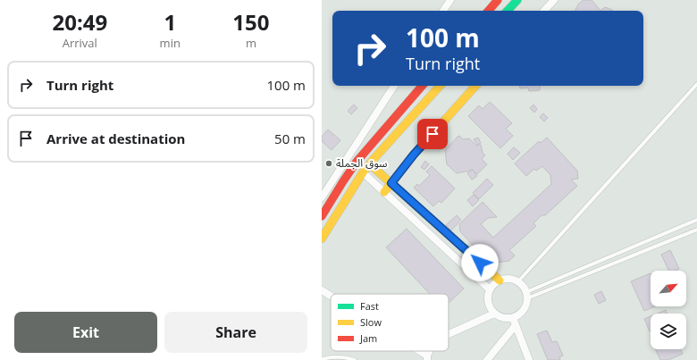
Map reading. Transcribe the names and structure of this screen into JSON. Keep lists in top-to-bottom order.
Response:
{
  "places": ["سوق الجملة"],
  "legend": ["Fast", "Slow", "Jam"],
  "north": "top right",
  "page": {
    "eta": [
      "20:49",
      "Arrival",
      "1",
      "min",
      "150",
      "m"
    ],
    "turn": ["100 m", "Turn right"],
    "list": [
      {
        "name": "Turn right",
        "value": "100 m"
      },
      {
        "name": "Arrive at destination",
        "value": "50 m"
      }
    ],
    "buttons": ["Exit", "Share"]
  }
}
